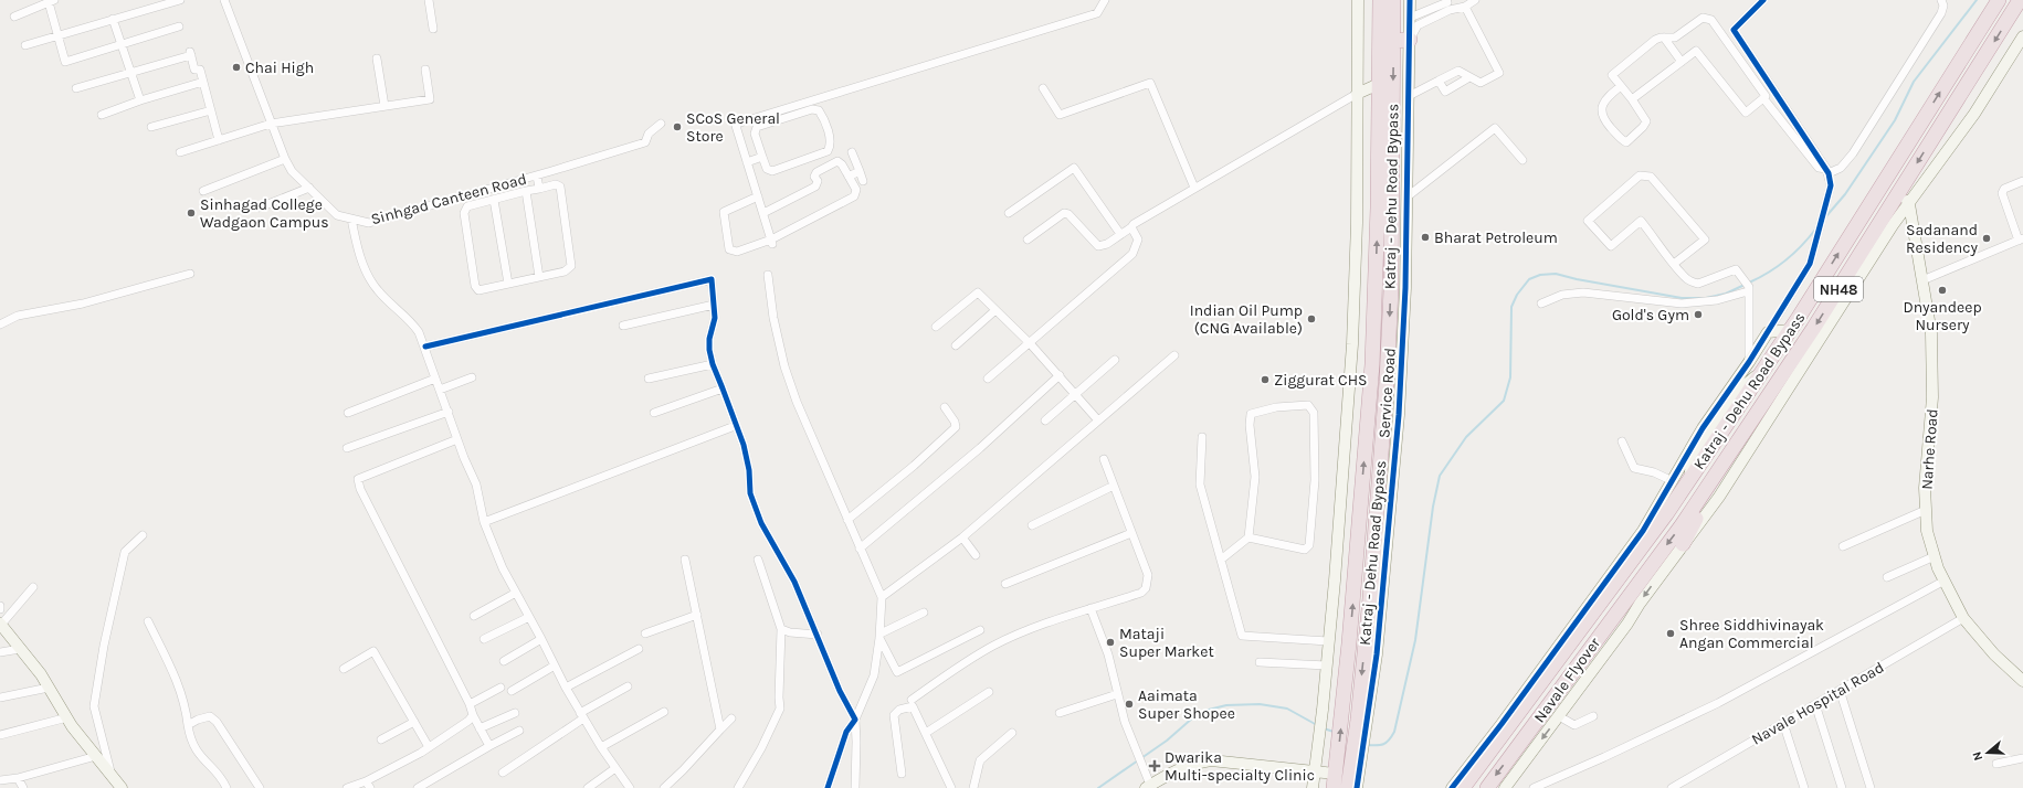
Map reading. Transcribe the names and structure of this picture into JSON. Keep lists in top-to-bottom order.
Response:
{
  "streets": {
    "highway": ["Katraj - Dehu Road Bypass", "NH48", "Navale Flyover"],
    "street": [
      "Sinhgad Canteen Road",
      "Service Road",
      "Narhe Road",
      "Navale Hospital Road"
    ]
  },
  "crossings": [
    ["Katraj - Dehu Road Bypass", "Service Road"],
    ["Katraj - Dehu Road Bypass", "Narhe Road"],
    ["Katraj - Dehu Road Bypass", "Navale Flyover"],
    ["Narhe Road", "Navale Hospital Road"]
  ],
  "places": {
    "other": [
      "Chai High",
      "SCoS General Store",
      "Sinhagad College Wadgaon Campus",
      "Bharat Petroleum",
      "Sadanand Residency",
      "Dnyandeep Nursery",
      "Gold's Gym",
      "Indian Oil Pump (CNG Available)",
      "Ziggurat CHS",
      "Shree Siddhivinayak Angan Commercial",
      "Mataji Super Market",
      "Aaimata Super Shopee"
    ],
    "health": ["Dwarika Multi-specialty Clinic"]
  },
  "north": "left"
}
